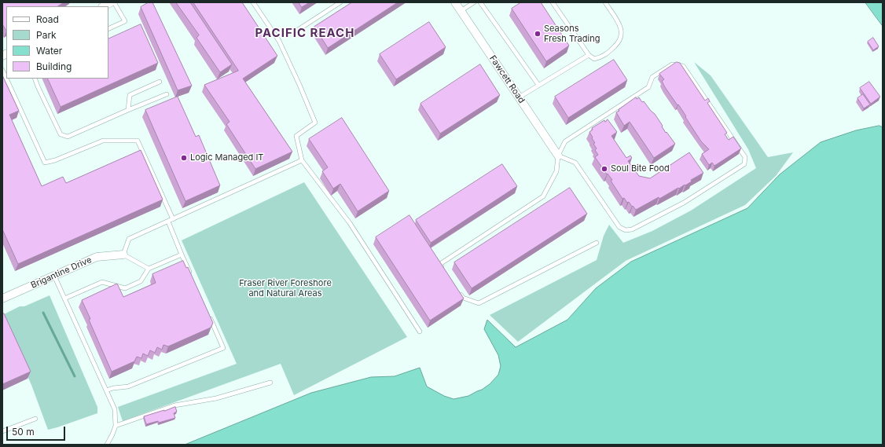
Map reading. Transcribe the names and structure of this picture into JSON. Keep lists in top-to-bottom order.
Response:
{
  "streets": {
    "street": ["Fawcett Road", "Brigantine Drive"]
  },
  "districts": ["PACIFIC REACH"],
  "parks": ["Fraser River Foreshore and Natural Areas"],
  "places": ["Seasons Fresh Trading", "Logic Managed IT", "Soul Bite Food"],
  "legend": [
    "Road",
    "Park",
    "Water",
    "Building"
  ],
  "scale_bar": "50 m"
}
